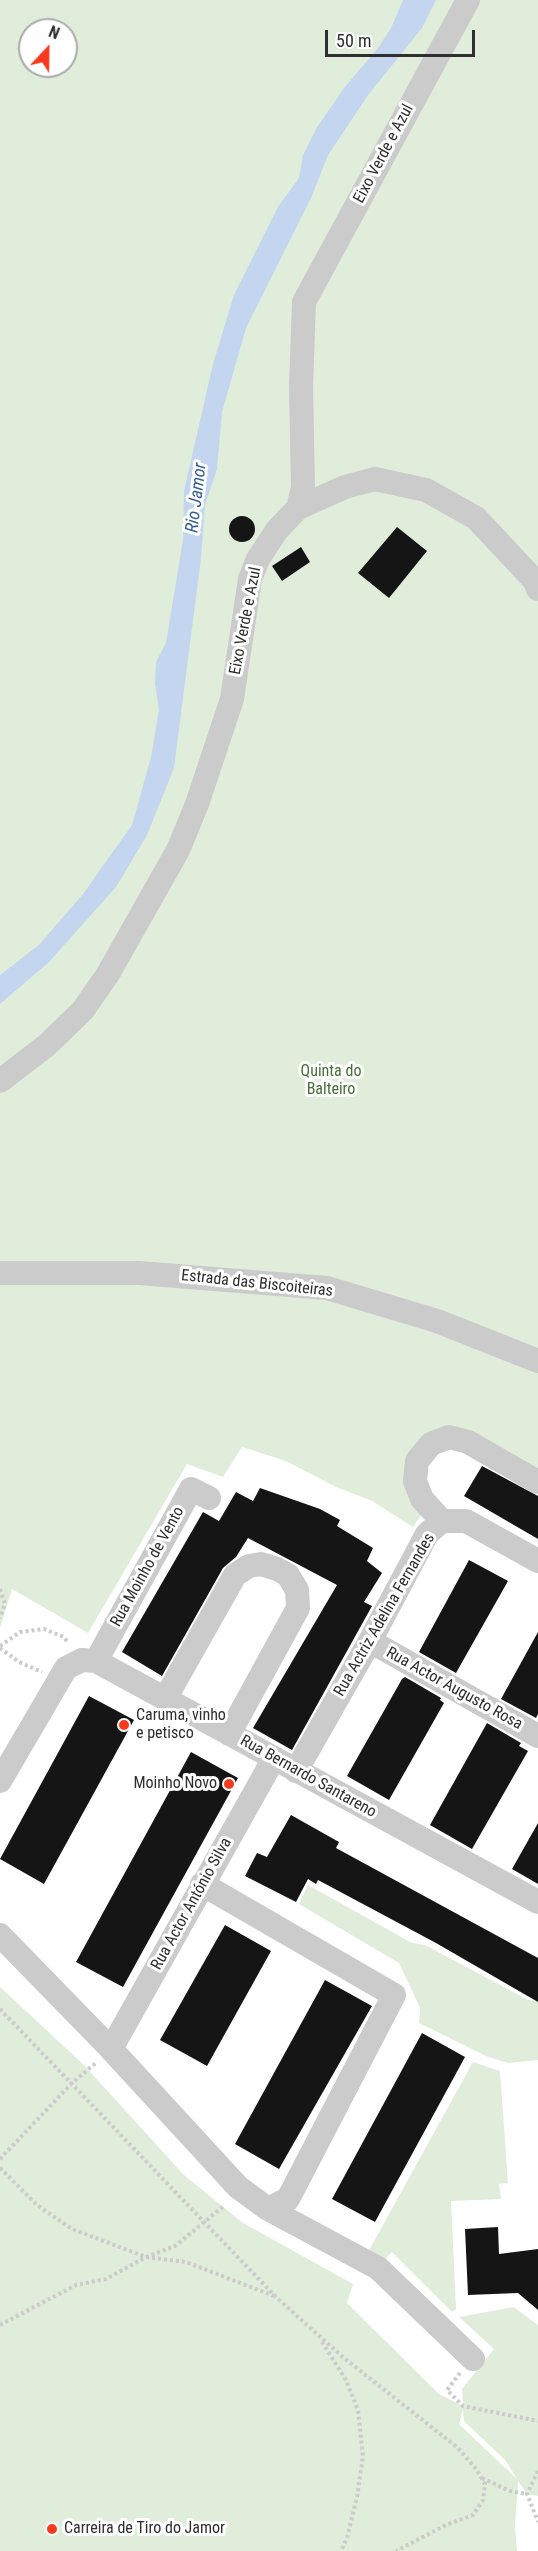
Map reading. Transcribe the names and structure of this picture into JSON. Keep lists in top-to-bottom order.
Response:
{
  "streets": {
    "street": [
      "Eixo Verde e Azul",
      "Estrada das Biscoiteiras",
      "Rua Moinho de Vento",
      "Rua Actriz Adelina Fernandes",
      "Rua Actor Augusto Rosa",
      "Rua Bernardo Santareno",
      "Rua Actor António Silva"
    ]
  },
  "crossings": [
    ["Rua Moinho de Vento", "Rua Bernardo Santareno"],
    ["Rua Actriz Adelina Fernandes", "Rua Actor Augusto Rosa"],
    ["Rua Actriz Adelina Fernandes", "Rua Bernardo Santareno"],
    ["Rua Bernardo Santareno", "Rua Actor António Silva"]
  ],
  "water": ["Rio Jamor"],
  "parks": ["Quinta do Balteiro"],
  "places": ["Caruma, vinho e petisco", "Moinho Novo", "Carreira de Tiro do Jamor"],
  "scale_bar": "50 m",
  "north": "top"
}
